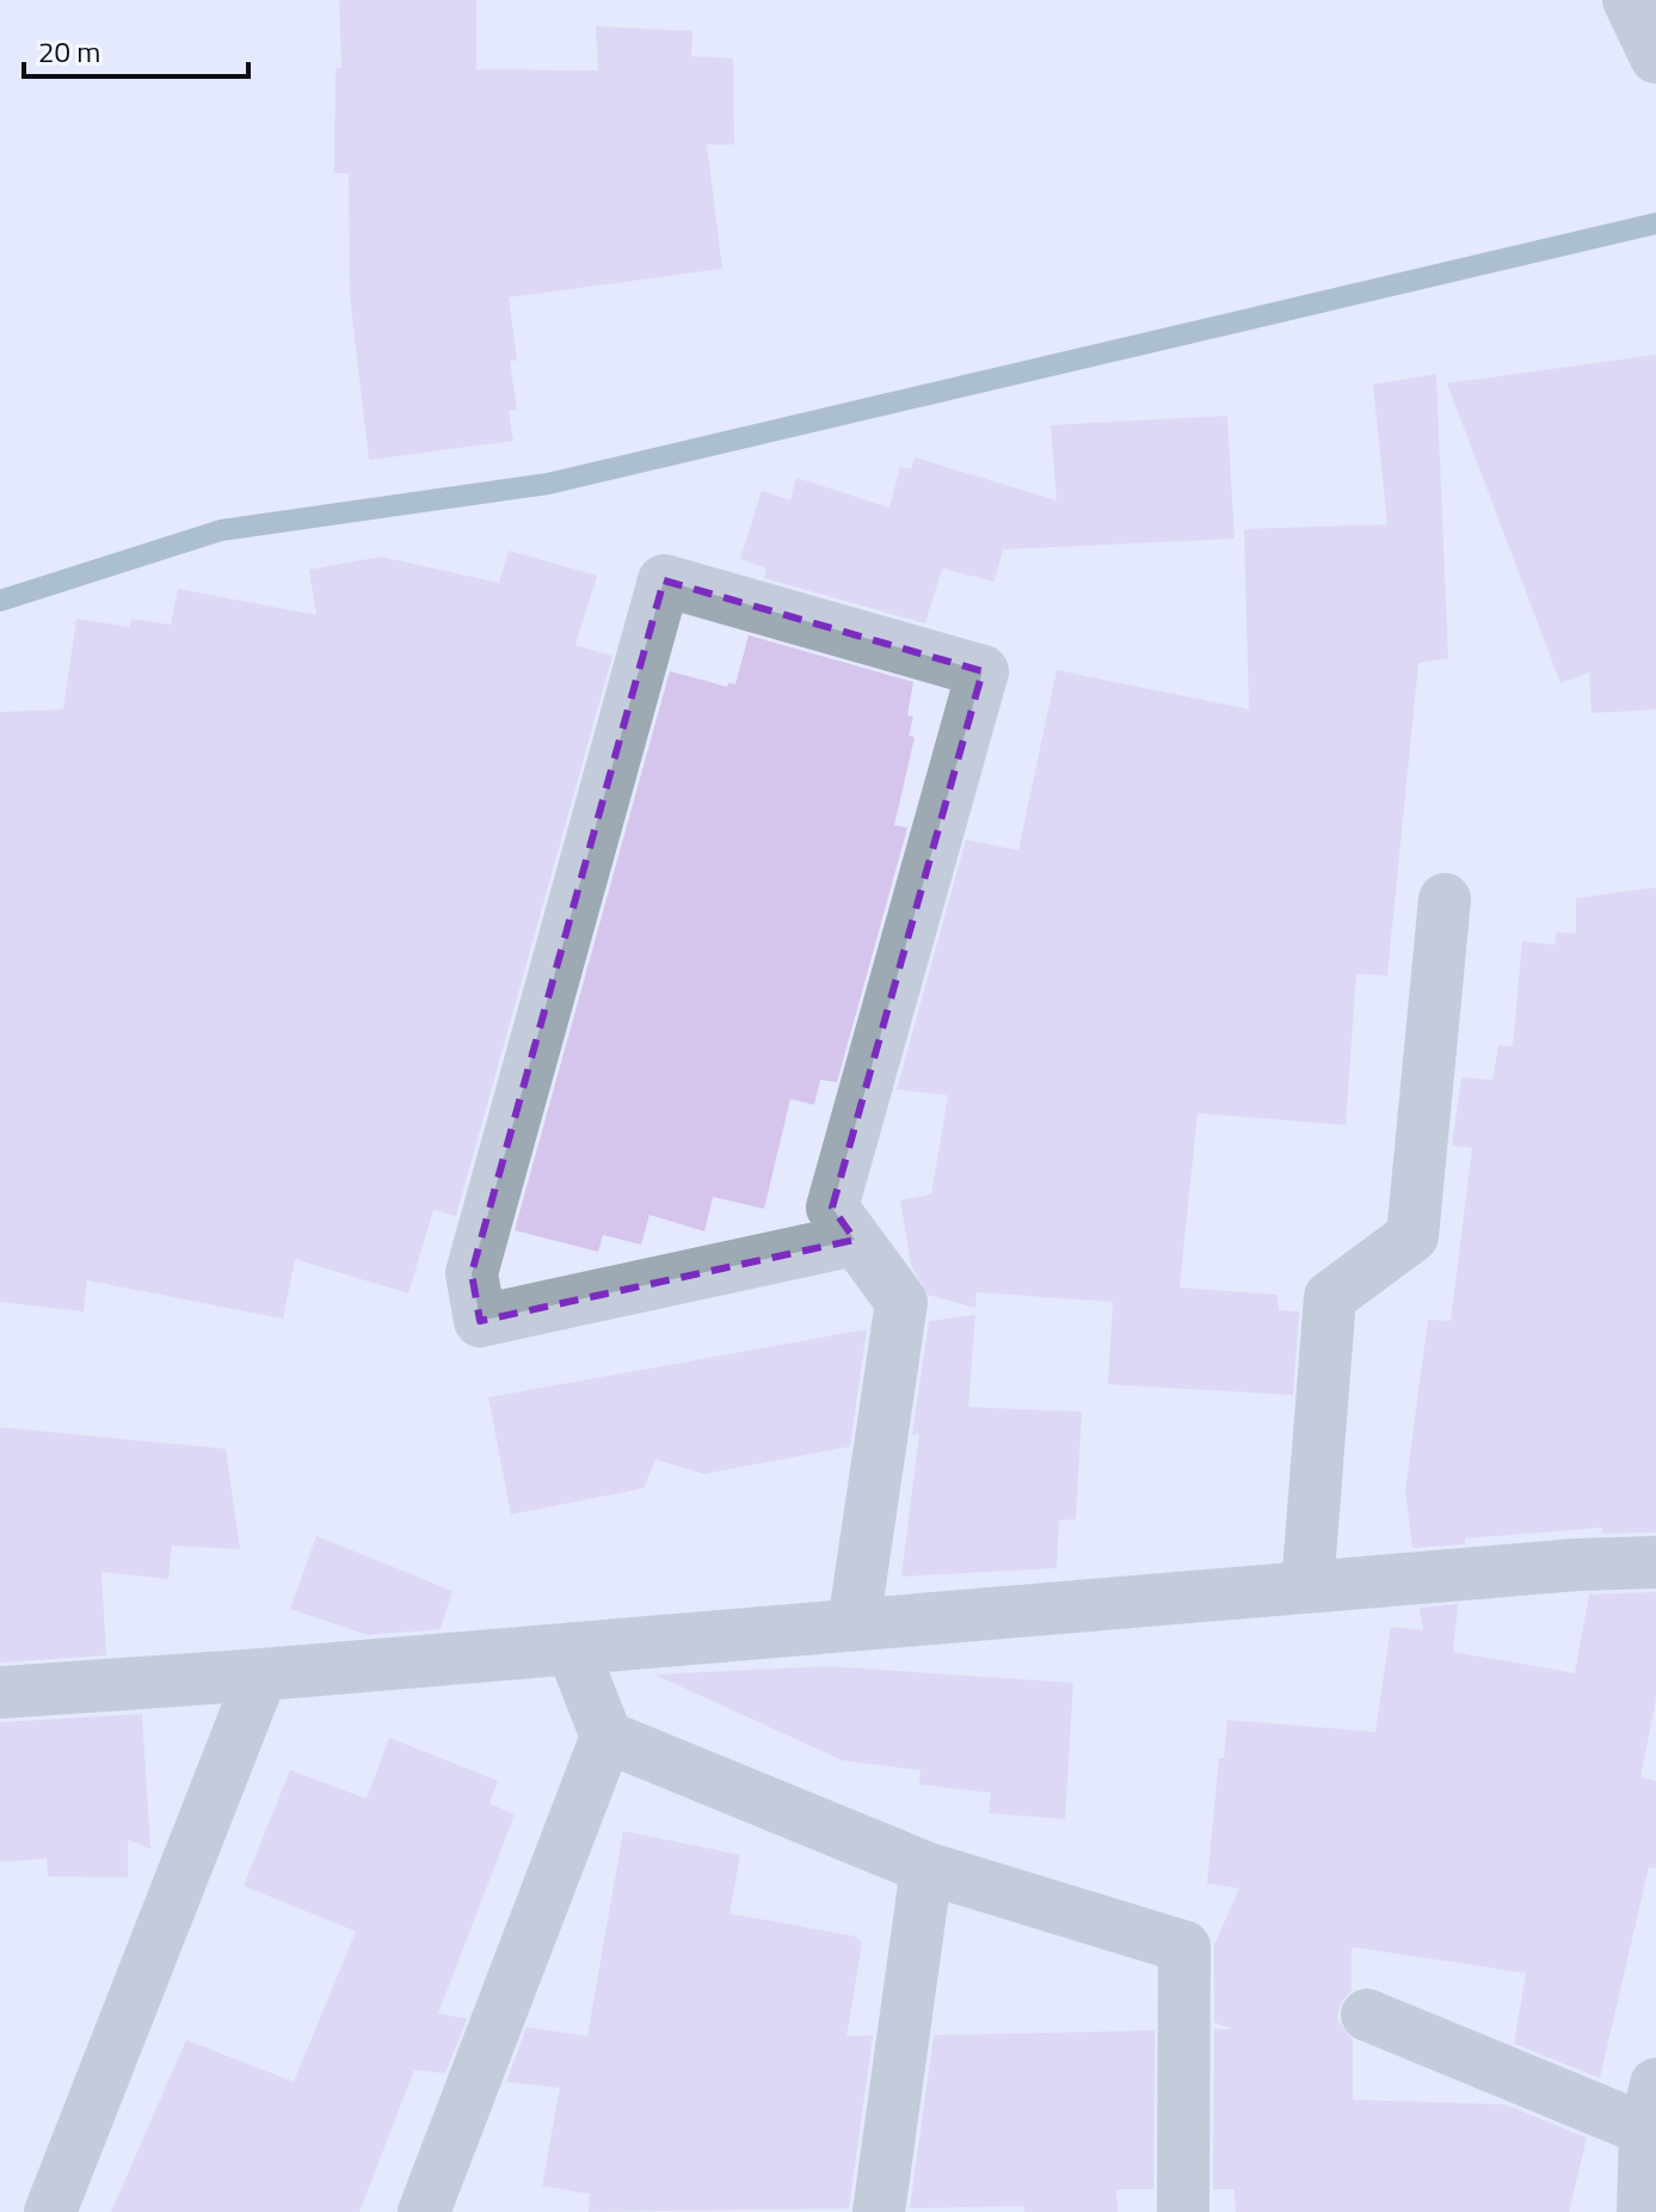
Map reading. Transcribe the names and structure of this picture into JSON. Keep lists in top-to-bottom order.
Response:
{
  "scale_bar": "20 m"
}
